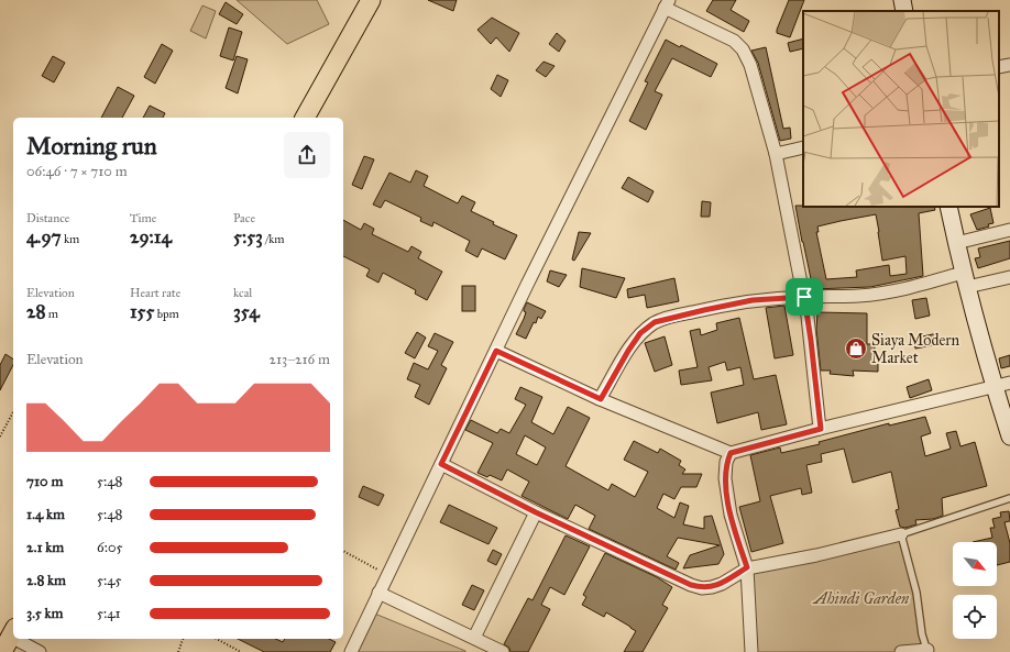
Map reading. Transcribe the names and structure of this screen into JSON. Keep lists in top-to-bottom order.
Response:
{
  "parks": ["Ahindi Garden"],
  "places": {
    "shop": ["Siaya Modern Market"]
  },
  "north": "bottom right",
  "page": {
    "heading": ["Morning run", "06:46 · 7 × 710 m"],
    "stats": [
      ["Distance", "4.97 km"],
      ["Time", "29:14"],
      ["Pace", "5:53 /km"],
      ["Elevation", "28 m"],
      ["Heart rate", "155 bpm"],
      ["kcal", "354"]
    ],
    "chart": ["Elevation", "213–216 m"],
    "list": [
      {
        "name": "710 m",
        "note": "5:48"
      },
      {
        "name": "1.4 km",
        "note": "5:48"
      },
      {
        "name": "2.1 km",
        "note": "6:05"
      },
      {
        "name": "2.8 km",
        "note": "5:45"
      },
      {
        "name": "3.5 km",
        "note": "5:41"
      }
    ]
  }
}
